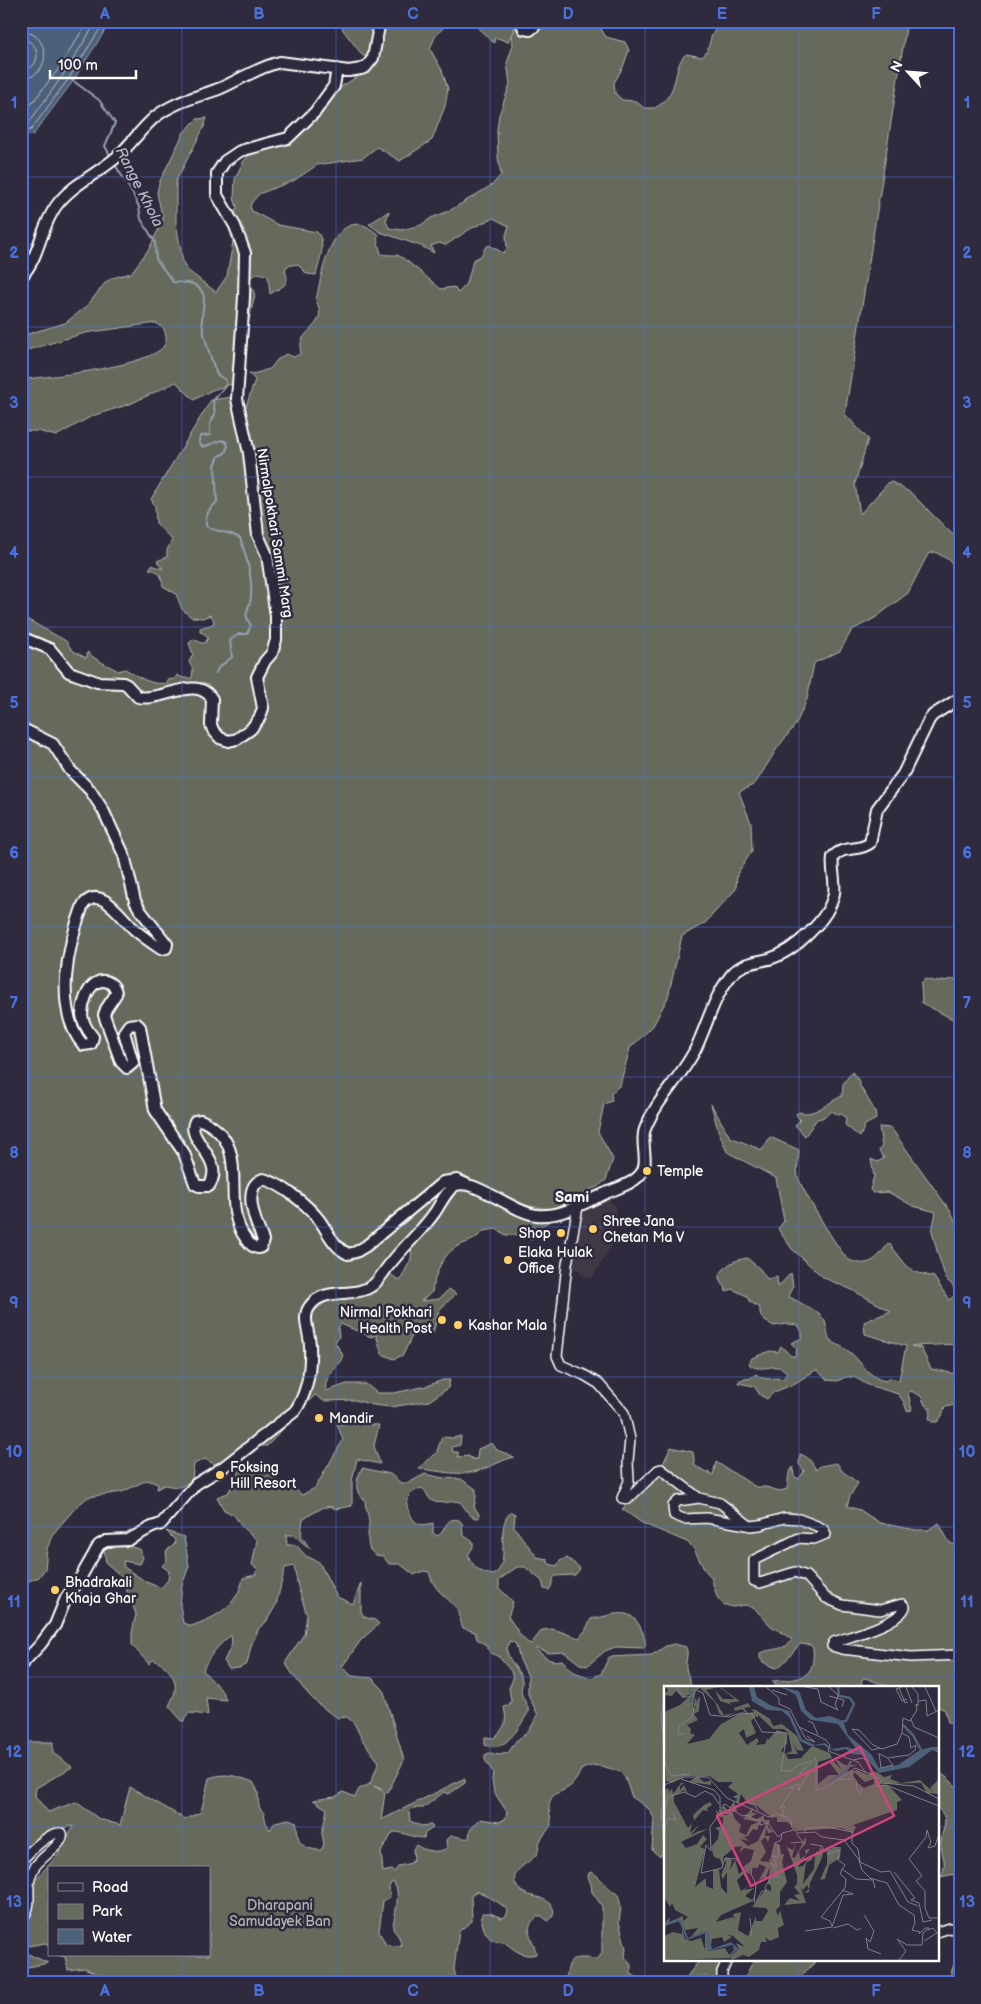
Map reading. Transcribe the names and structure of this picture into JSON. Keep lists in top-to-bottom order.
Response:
{
  "streets": {
    "main road": ["Nirmalpokhari Sammi Marg"]
  },
  "districts": ["Sami"],
  "water": ["Range Khola"],
  "parks": ["Dharapani Samudayek Ban"],
  "places": [
    "Temple",
    "Shree Jana Chetan Ma V",
    "Shop",
    "Elaka Hulak Office",
    "Nirmal Pokhari Health Post",
    "Kashar Mala",
    "Mandir",
    "Foksing Hill Resort",
    "Bhadrakali Khaja Ghar"
  ],
  "legend": ["Road", "Park", "Water"],
  "scale_bar": "100 m",
  "north": "top left",
  "grid": {
    "columns": [
      "A",
      "B",
      "C",
      "D",
      "E",
      "F"
    ],
    "rows": [
      "1",
      "2",
      "3",
      "4",
      "5",
      "6",
      "7",
      "8",
      "9",
      "10",
      "11",
      "12",
      "13"
    ]
  }
}
